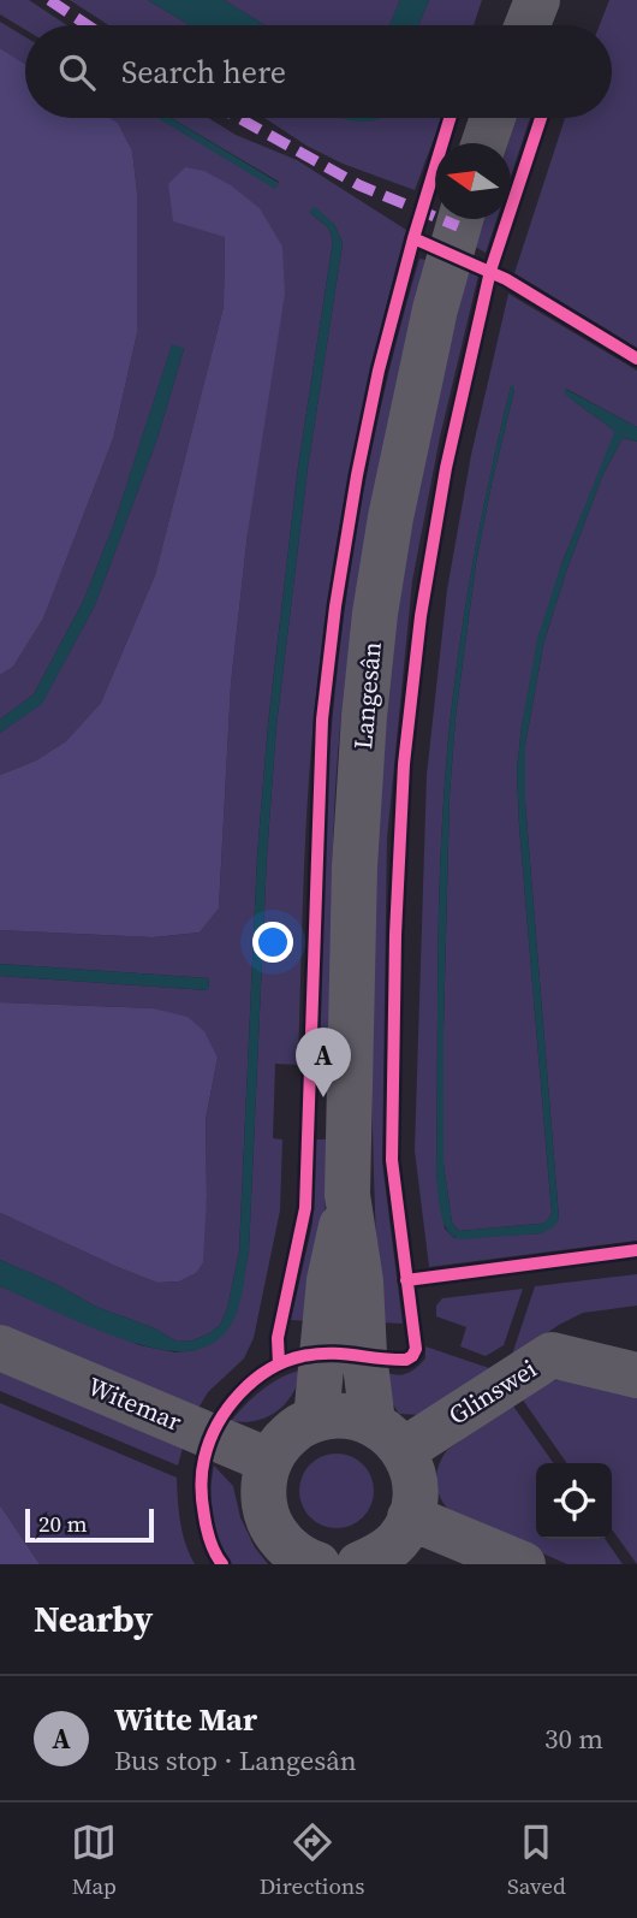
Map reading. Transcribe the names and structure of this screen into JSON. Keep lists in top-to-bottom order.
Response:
{
  "streets": {
    "street": ["Langesân", "Glinswei", "Witemar"]
  },
  "crossings": [
    ["Langesân", "Glinswei"]
  ],
  "scale_bar": "20 m",
  "north": "left",
  "page": {
    "search": "Search here",
    "pins": "A",
    "scale": "20 m",
    "heading": "Nearby",
    "list": [
      {
        "mark": "A",
        "name": "Witte Mar",
        "note": "Bus stop · Langesân",
        "value": "30 m"
      }
    ],
    "nav": ["Map", "Directions", "Saved"]
  }
}
